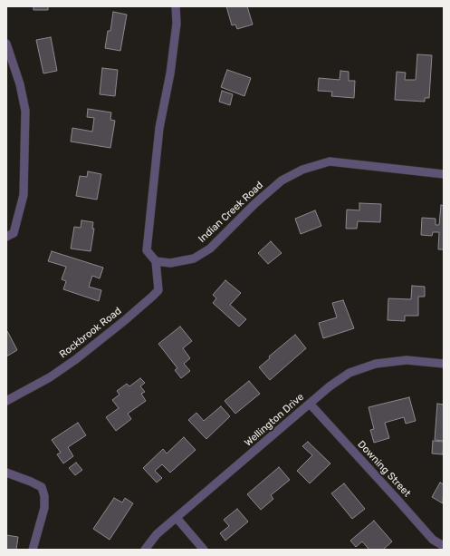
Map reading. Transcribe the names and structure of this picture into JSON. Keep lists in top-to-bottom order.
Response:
{
  "streets": {
    "street": [
      "Indian Creek Road",
      "Rockbrook Road",
      "Wellington Drive",
      "Downing Street"
    ]
  },
  "crossings": [
    ["Indian Creek Road", "Rockbrook Road"],
    ["Wellington Drive", "Downing Street"]
  ]
}
